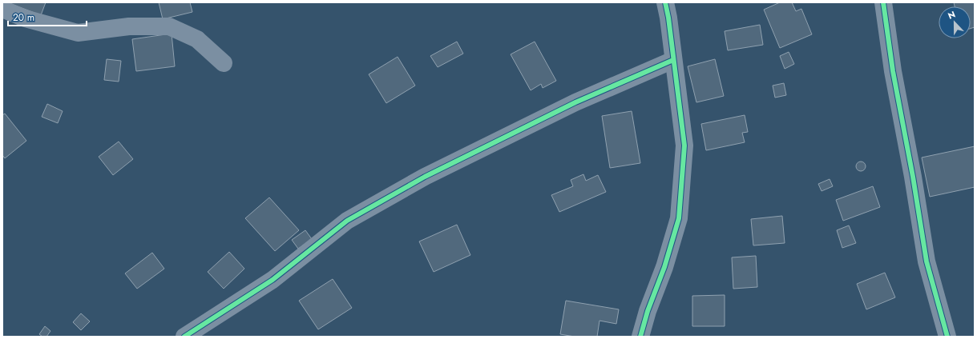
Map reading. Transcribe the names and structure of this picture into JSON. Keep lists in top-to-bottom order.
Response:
{
  "scale_bar": "20 m",
  "north": "top"
}
